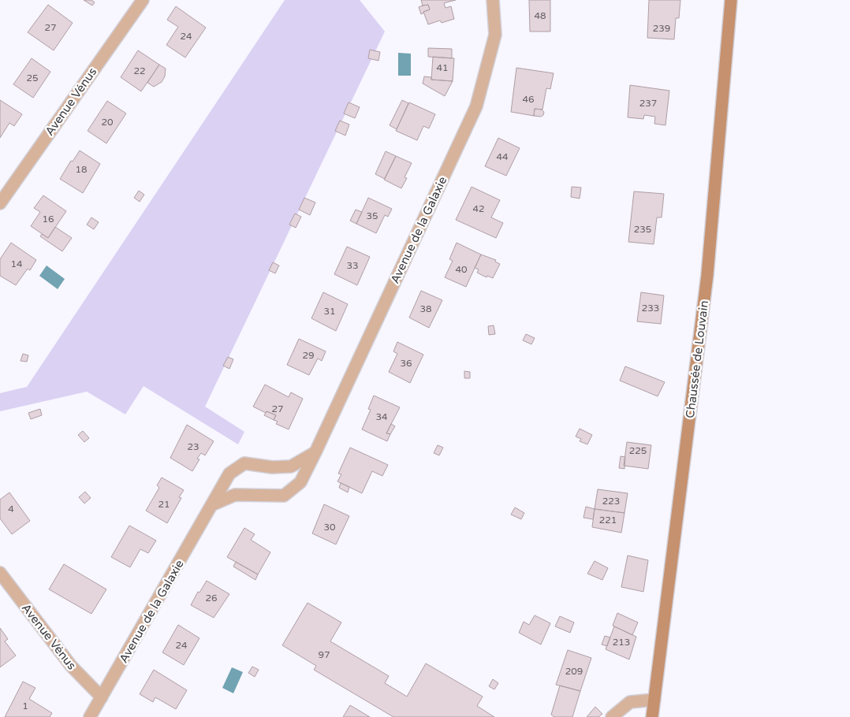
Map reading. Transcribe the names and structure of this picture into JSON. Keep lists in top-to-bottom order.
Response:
{
  "streets": {
    "main road": ["Chaussée de Louvain"],
    "street": ["Avenue Vénus", "Avenue de la Galaxie"]
  },
  "crossings": [
    ["Avenue Vénus", "Avenue de la Galaxie"]
  ],
  "house_numbers": [
    "48",
    "27",
    "239",
    "24",
    "41",
    "22",
    "25",
    "46",
    "237",
    "20",
    "44",
    "18",
    "42",
    "35",
    "16",
    "235",
    "14",
    "33",
    "40",
    "233",
    "38",
    "31",
    "29",
    "36",
    "27",
    "34",
    "23",
    "225",
    "223",
    "21",
    "4",
    "221",
    "30",
    "26",
    "213",
    "24",
    "97",
    "209",
    "1"
  ]
}
